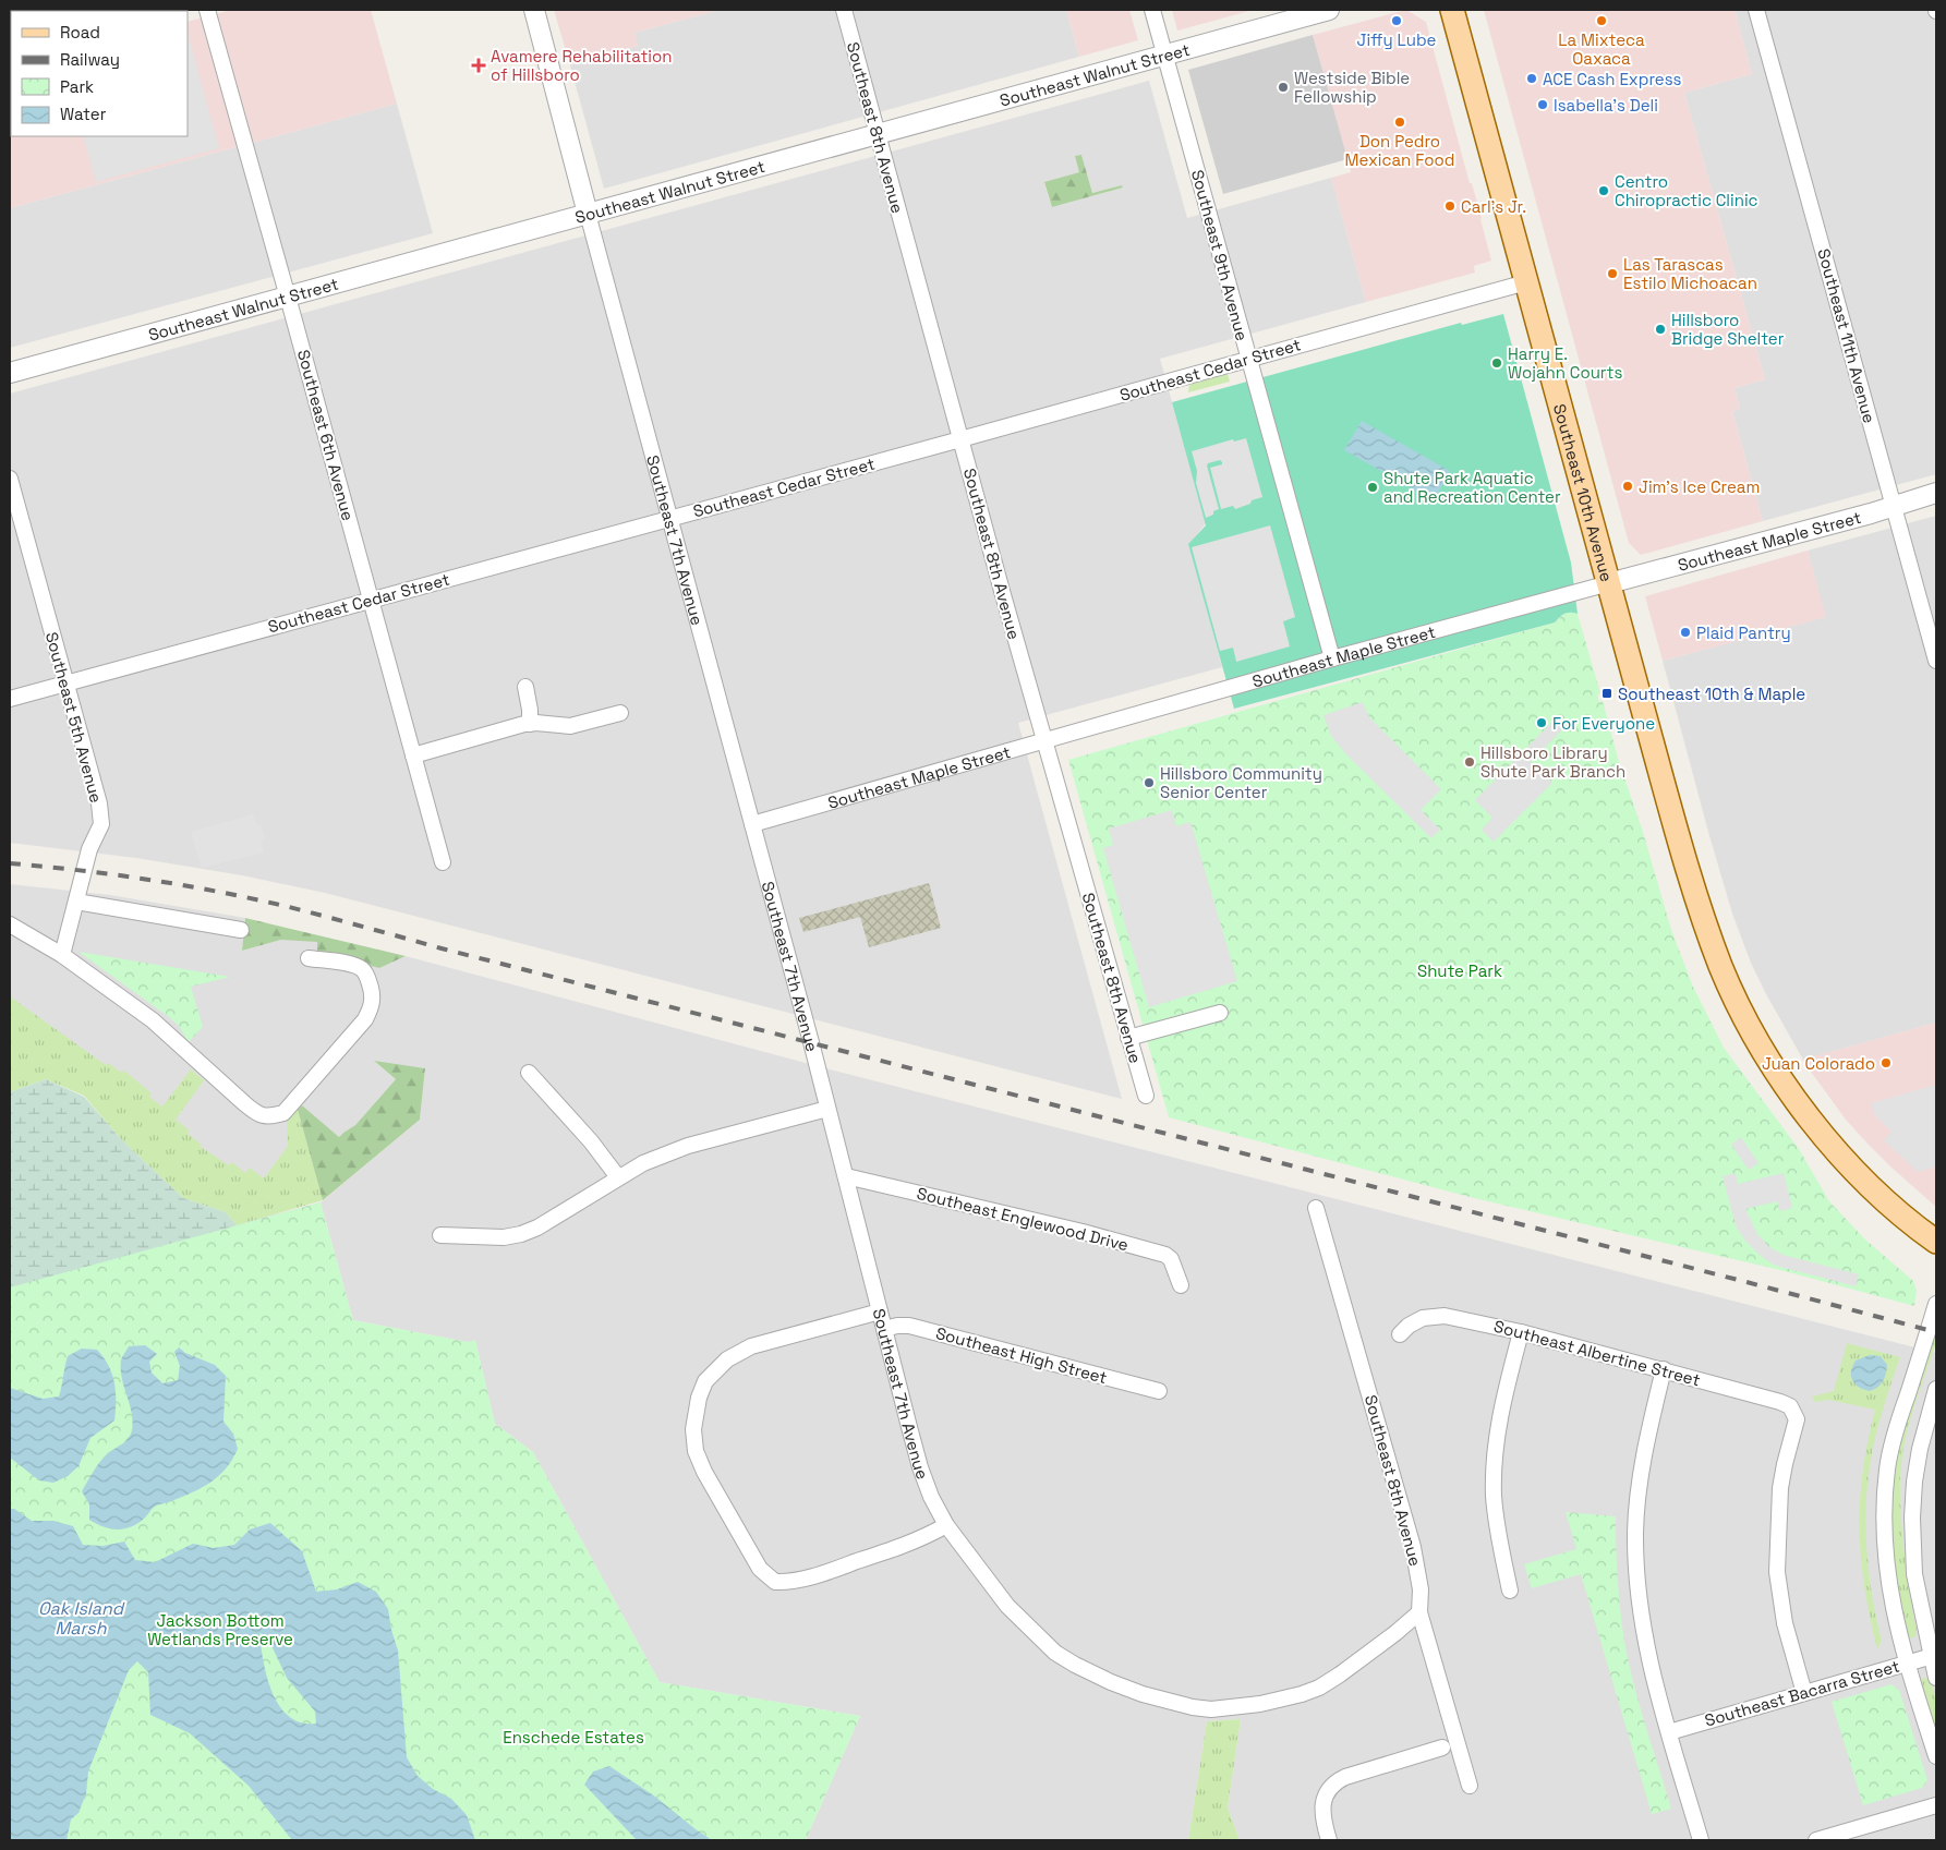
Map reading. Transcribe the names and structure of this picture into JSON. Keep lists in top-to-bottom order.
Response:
{
  "streets": {
    "main road": ["Southeast 10th Avenue"],
    "street": [
      "Southeast Walnut Street",
      "Southeast 8th Avenue",
      "Southeast 9th Avenue",
      "Southeast 11th Avenue",
      "Southeast Cedar Street",
      "Southeast 6th Avenue",
      "Southeast 7th Avenue",
      "Southeast Maple Street",
      "Southeast 5th Avenue",
      "Southeast Englewood Drive",
      "Southeast Albertine Street",
      "Southeast High Street",
      "Southeast Bacarra Street"
    ]
  },
  "crossings": [
    ["Southeast Walnut Street", "Southeast 8th Avenue"],
    ["Southeast Walnut Street", "Southeast 9th Avenue"],
    ["Southeast Walnut Street", "Southeast 6th Avenue"],
    ["Southeast Walnut Street", "Southeast 7th Avenue"],
    ["Southeast 8th Avenue", "Southeast Cedar Street"],
    ["Southeast 8th Avenue", "Southeast 7th Avenue"],
    ["Southeast 8th Avenue", "Southeast Maple Street"],
    ["Southeast 9th Avenue", "Southeast Cedar Street"],
    ["Southeast 9th Avenue", "Southeast Maple Street"],
    ["Southeast 11th Avenue", "Southeast Maple Street"],
    ["Southeast Cedar Street", "Southeast 6th Avenue"],
    ["Southeast Cedar Street", "Southeast 10th Avenue"],
    ["Southeast Cedar Street", "Southeast 7th Avenue"],
    ["Southeast Cedar Street", "Southeast 5th Avenue"],
    ["Southeast 10th Avenue", "Southeast Maple Street"],
    ["Southeast 7th Avenue", "Southeast Maple Street"],
    ["Southeast 7th Avenue", "Southeast Englewood Drive"],
    ["Southeast 7th Avenue", "Southeast High Street"],
    ["Southeast Albertine Street", "Southeast Bacarra Street"]
  ],
  "water": ["Oak Island Marsh"],
  "parks": ["Shute Park", "Jackson Bottom Wetlands Preserve", "Enschede Estates"],
  "places": {
    "other": [
      "Jiffy Lube",
      "La Mixteca Oaxaca",
      "ACE Cash Express",
      "Westside Bible Fellowship",
      "Isabella's Deli",
      "Don Pedro Mexican Food",
      "Centro Chiropractic Clinic",
      "Carl's Jr.",
      "Las Tarascas Estilo Michoacan",
      "Hillsboro Bridge Shelter",
      "Harry E. Wojahn Courts",
      "Jim’s Ice Cream",
      "Shute Park Aquatic and Recreation Center",
      "Plaid Pantry",
      "For Everyone",
      "Hillsboro Library Shute Park Branch",
      "Hillsboro Community Senior Center",
      "Juan Colorado"
    ],
    "health": ["Avamere Rehabilitation of Hillsboro"],
    "transit": ["Southeast 10th & Maple"]
  },
  "legend": [
    "Road",
    "Railway",
    "Park",
    "Water"
  ]
}
